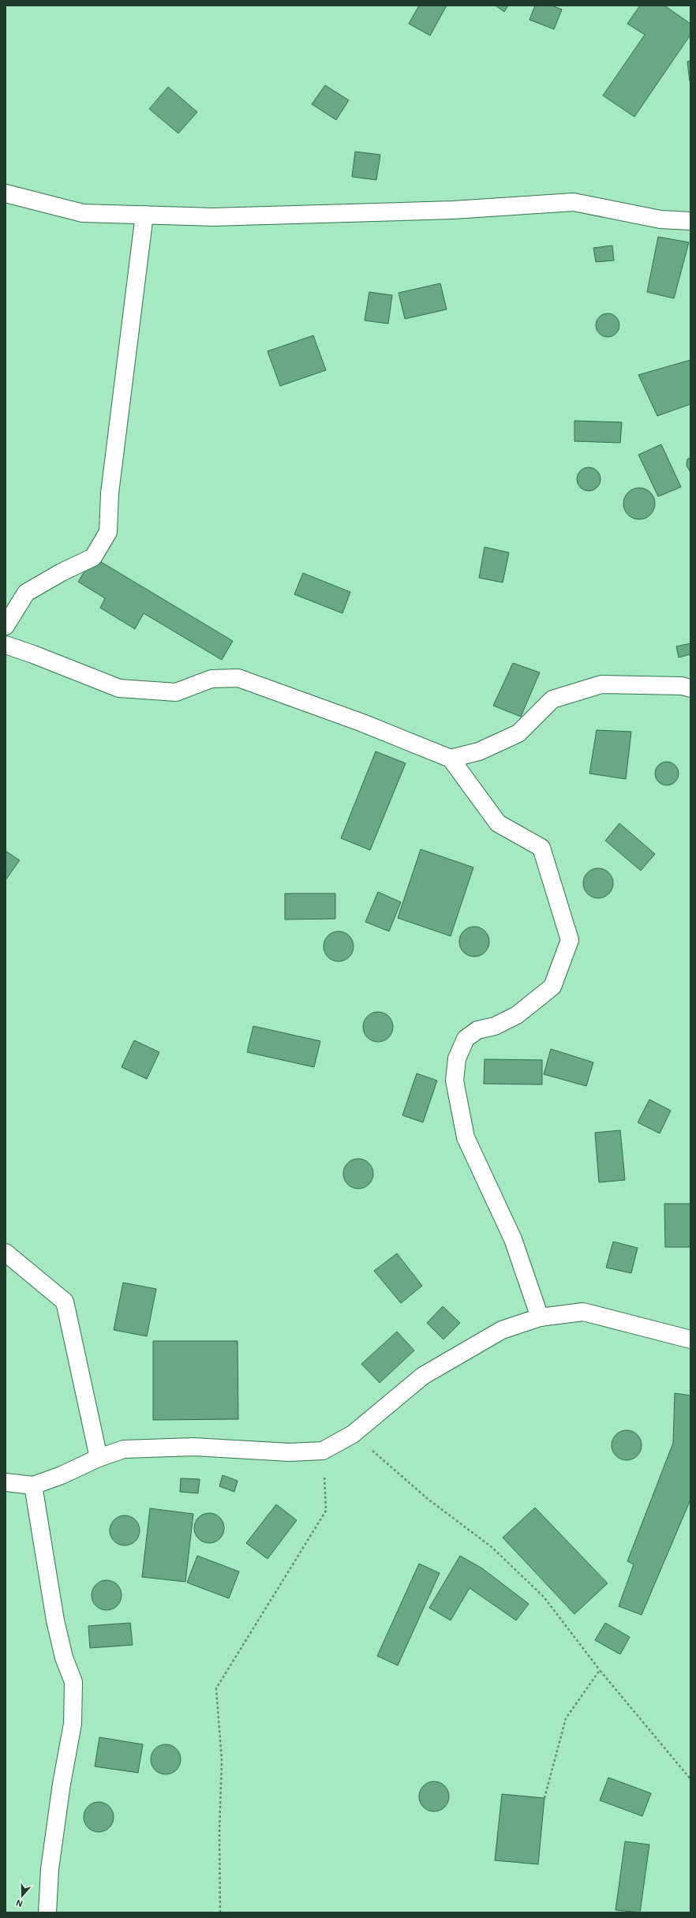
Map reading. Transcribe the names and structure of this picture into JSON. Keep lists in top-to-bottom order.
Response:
{
  "north": "bottom"
}
